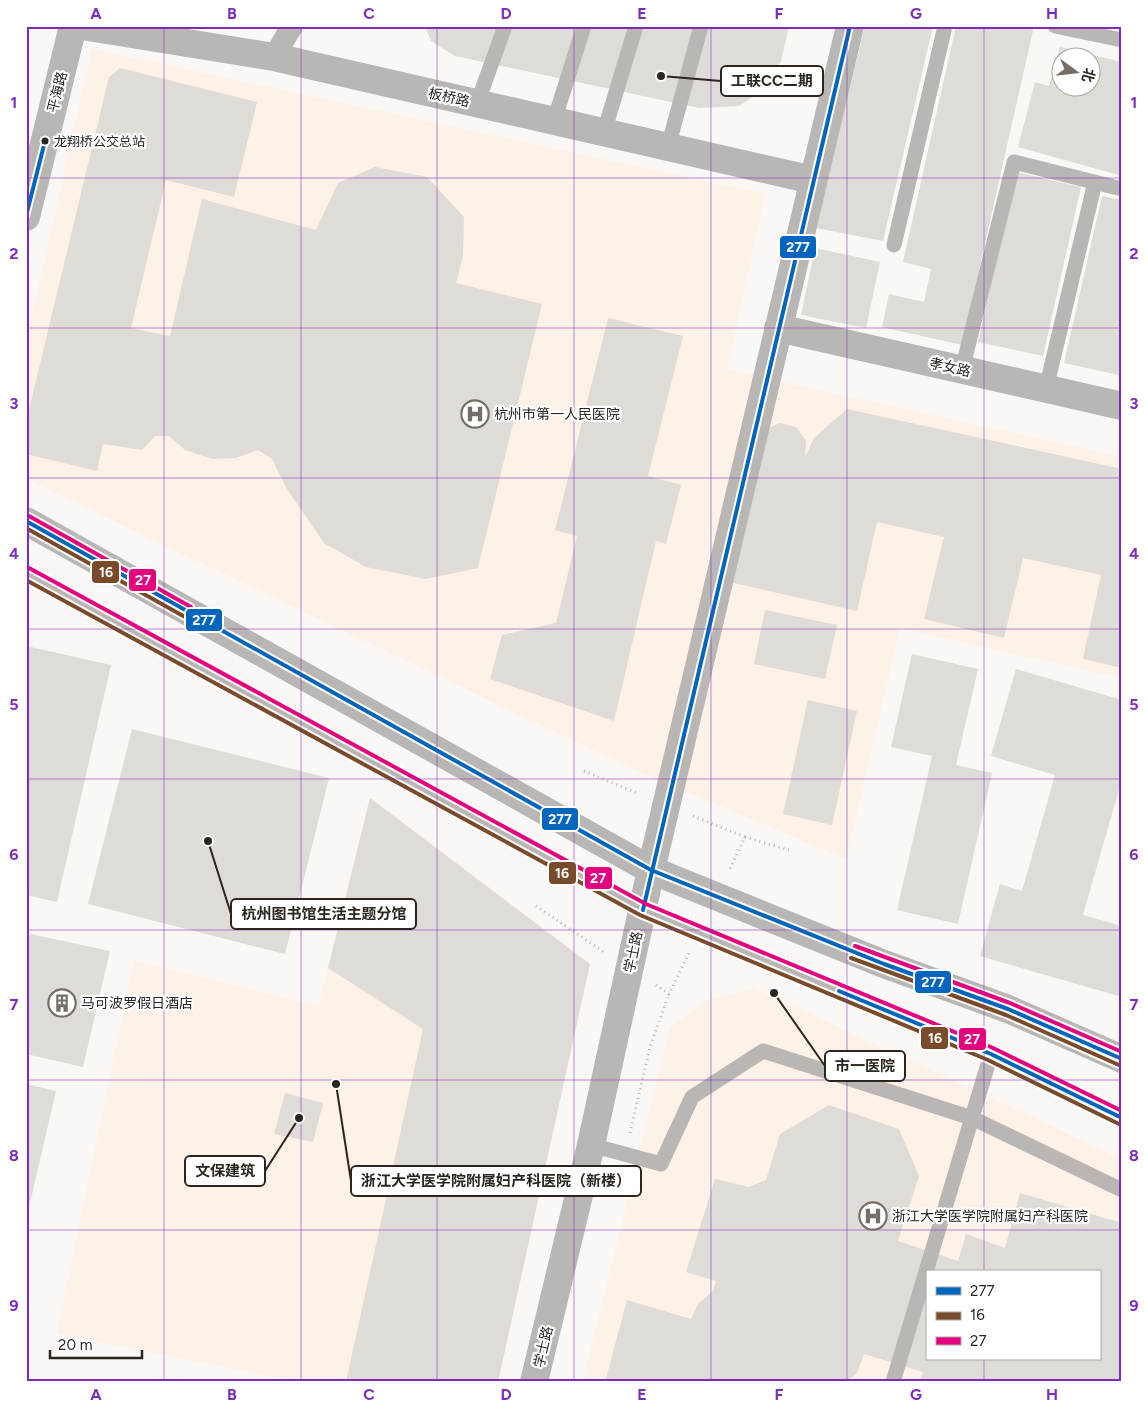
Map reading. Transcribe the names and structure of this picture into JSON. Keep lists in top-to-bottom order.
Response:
{
  "streets": {
    "main road": ["平海路"],
    "street": ["板桥路", "孝女路", "学士路"]
  },
  "crossings": [
    ["板桥路", "学士路"],
    ["孝女路", "学士路"]
  ],
  "places": {
    "other": [
      "工联CC二期",
      "龙翔桥公交总站",
      "杭州图书馆生活主题分馆",
      "市一医院",
      "浙江大学医学院附属妇产科医院（新楼）",
      "文保建筑"
    ],
    "hospital": ["杭州市第一人民医院", "浙江大学医学院附属妇产科医院"],
    "building": ["马可波罗假日酒店"]
  },
  "lines": ["transit line 277", "transit line 27", "transit line 16"],
  "legend": ["277", "16", "27"],
  "scale_bar": "20 m",
  "north": "right",
  "grid": {
    "columns": [
      "A",
      "B",
      "C",
      "D",
      "E",
      "F",
      "G",
      "H"
    ],
    "rows": [
      "1",
      "2",
      "3",
      "4",
      "5",
      "6",
      "7",
      "8",
      "9"
    ]
  }
}
